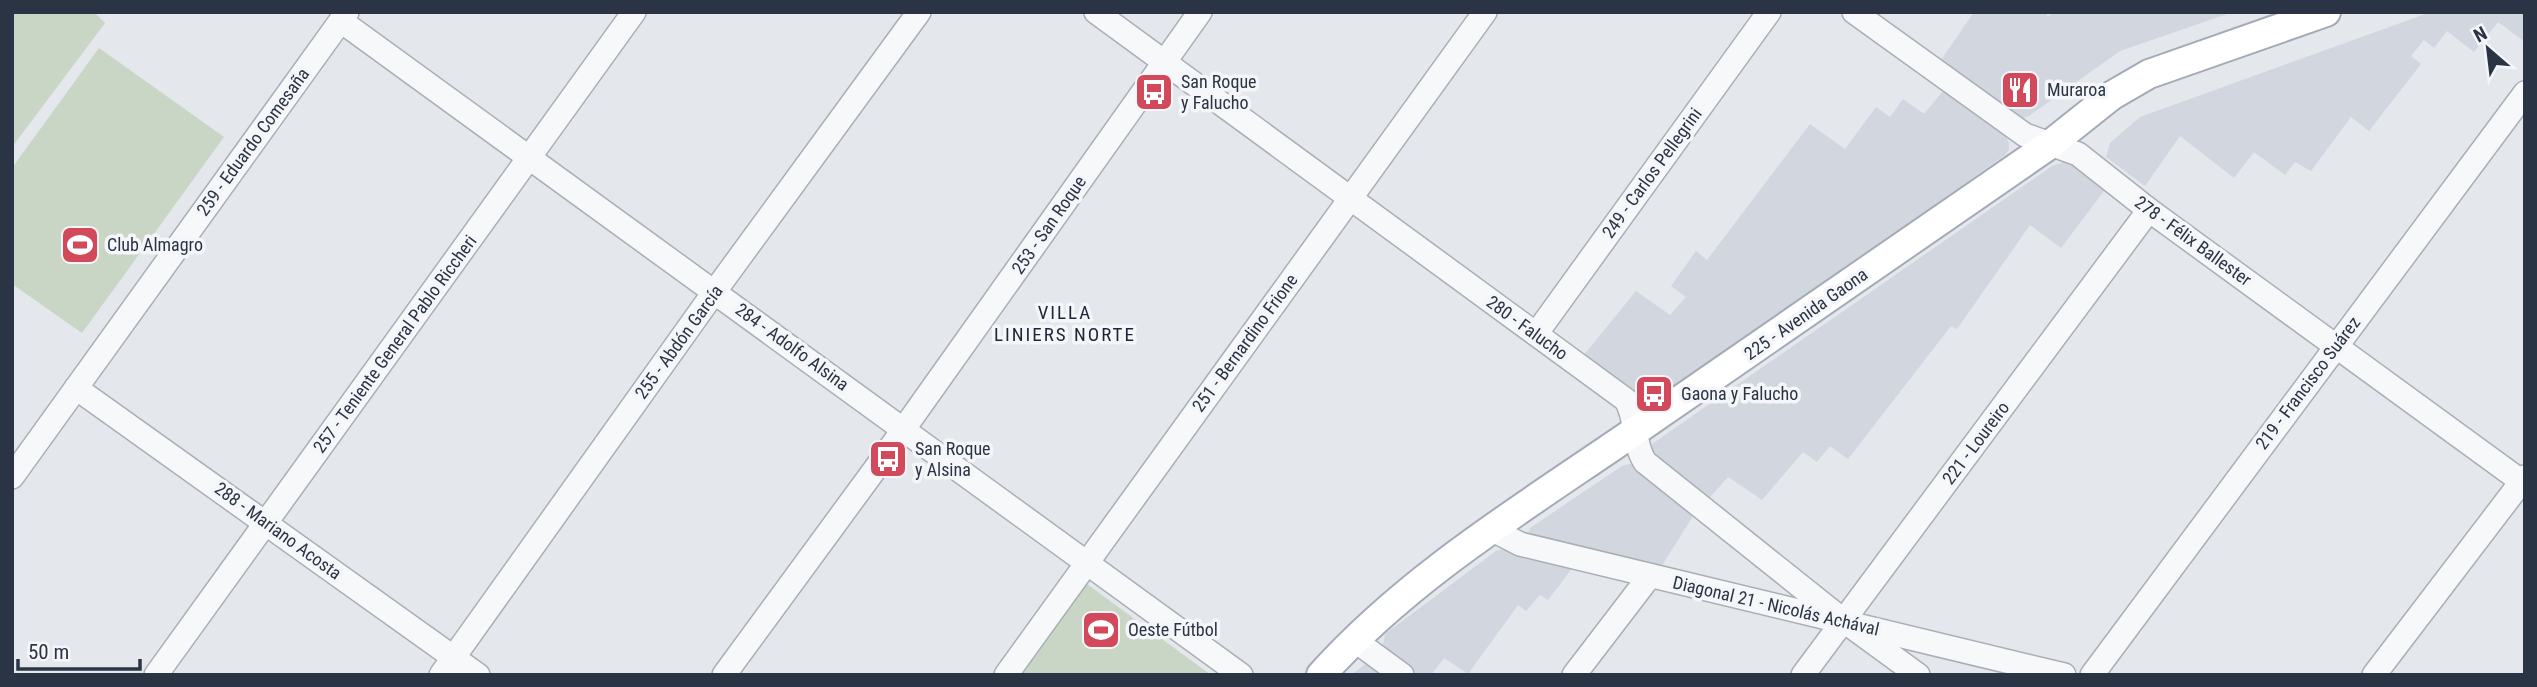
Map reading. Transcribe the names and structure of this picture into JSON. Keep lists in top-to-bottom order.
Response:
{
  "streets": {
    "main road": ["225 - Avenida Gaona"],
    "street": [
      "259 - Eduardo Comesaña",
      "249 - Carlos Pellegrini",
      "253 - San Roque",
      "278 - Félix Ballester",
      "280 - Falucho",
      "255 - Abdón García",
      "251 - Bernardino Frione",
      "257 - Teniente General Pablo Riccheri",
      "284 - Adolfo Alsina",
      "219 - Francisco Suárez",
      "221 - Loureiro",
      "288 - Mariano Acosta",
      "Diagonal 21 - Nicolás Achával"
    ]
  },
  "crossings": [
    ["259 - Eduardo Comesaña", "284 - Adolfo Alsina"],
    ["259 - Eduardo Comesaña", "288 - Mariano Acosta"],
    ["249 - Carlos Pellegrini", "280 - Falucho"],
    ["253 - San Roque", "280 - Falucho"],
    ["253 - San Roque", "284 - Adolfo Alsina"],
    ["278 - Félix Ballester", "225 - Avenida Gaona"],
    ["278 - Félix Ballester", "219 - Francisco Suárez"],
    ["278 - Félix Ballester", "221 - Loureiro"],
    ["225 - Avenida Gaona", "280 - Falucho"],
    ["225 - Avenida Gaona", "Diagonal 21 - Nicolás Achával"],
    ["280 - Falucho", "251 - Bernardino Frione"],
    ["280 - Falucho", "221 - Loureiro"],
    ["280 - Falucho", "Diagonal 21 - Nicolás Achával"],
    ["255 - Abdón García", "284 - Adolfo Alsina"],
    ["255 - Abdón García", "288 - Mariano Acosta"],
    ["251 - Bernardino Frione", "284 - Adolfo Alsina"],
    ["257 - Teniente General Pablo Riccheri", "284 - Adolfo Alsina"],
    ["257 - Teniente General Pablo Riccheri", "288 - Mariano Acosta"],
    ["221 - Loureiro", "Diagonal 21 - Nicolás Achával"]
  ],
  "districts": ["VILLA LINIERS NORTE"],
  "places": {
    "restaurant": ["Muraroa"],
    "bus stop": ["San Roque y Falucho", "Gaona y Falucho", "San Roque y Alsina"],
    "sports": ["Club Almagro", "Oeste Fútbol"]
  },
  "scale_bar": "50 m",
  "north": "top left"
}
